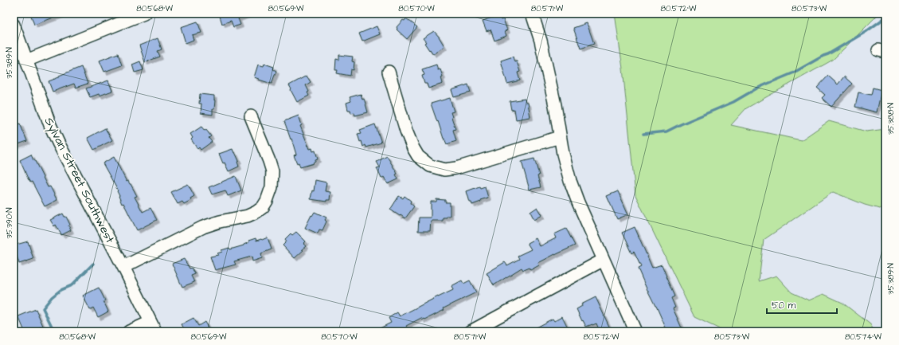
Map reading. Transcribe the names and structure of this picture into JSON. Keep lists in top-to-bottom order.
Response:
{
  "streets": {
    "street": ["Sylvan Street Southwest"]
  },
  "scale_bar": "50 m",
  "coordinates": [
    "80.568°W",
    "80.569°W",
    "80.570°W",
    "80.571°W",
    "80.572°W",
    "80.573°W",
    "35.389°N",
    "35.388°N",
    "35.390°N",
    "80.574°W"
  ]
}
